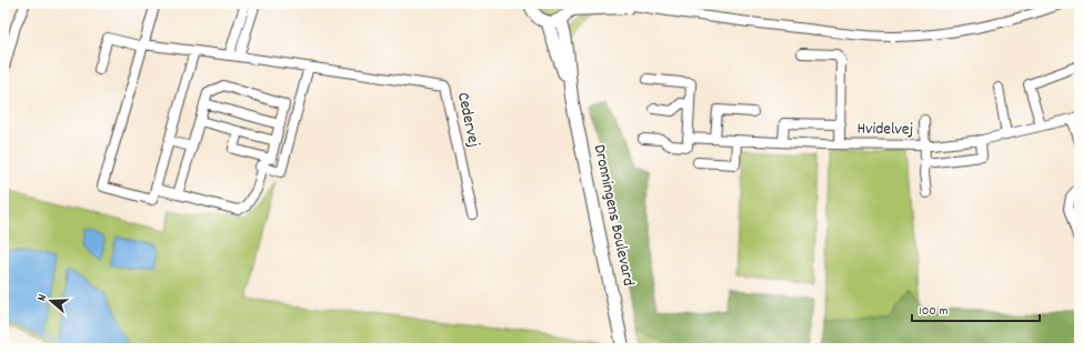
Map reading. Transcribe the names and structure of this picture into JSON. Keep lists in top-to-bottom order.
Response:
{
  "streets": {
    "main road": ["Dronningens Boulevard"],
    "street": ["Cedervej", "Hvidelvej"]
  },
  "scale_bar": "100 m",
  "north": "left"
}
